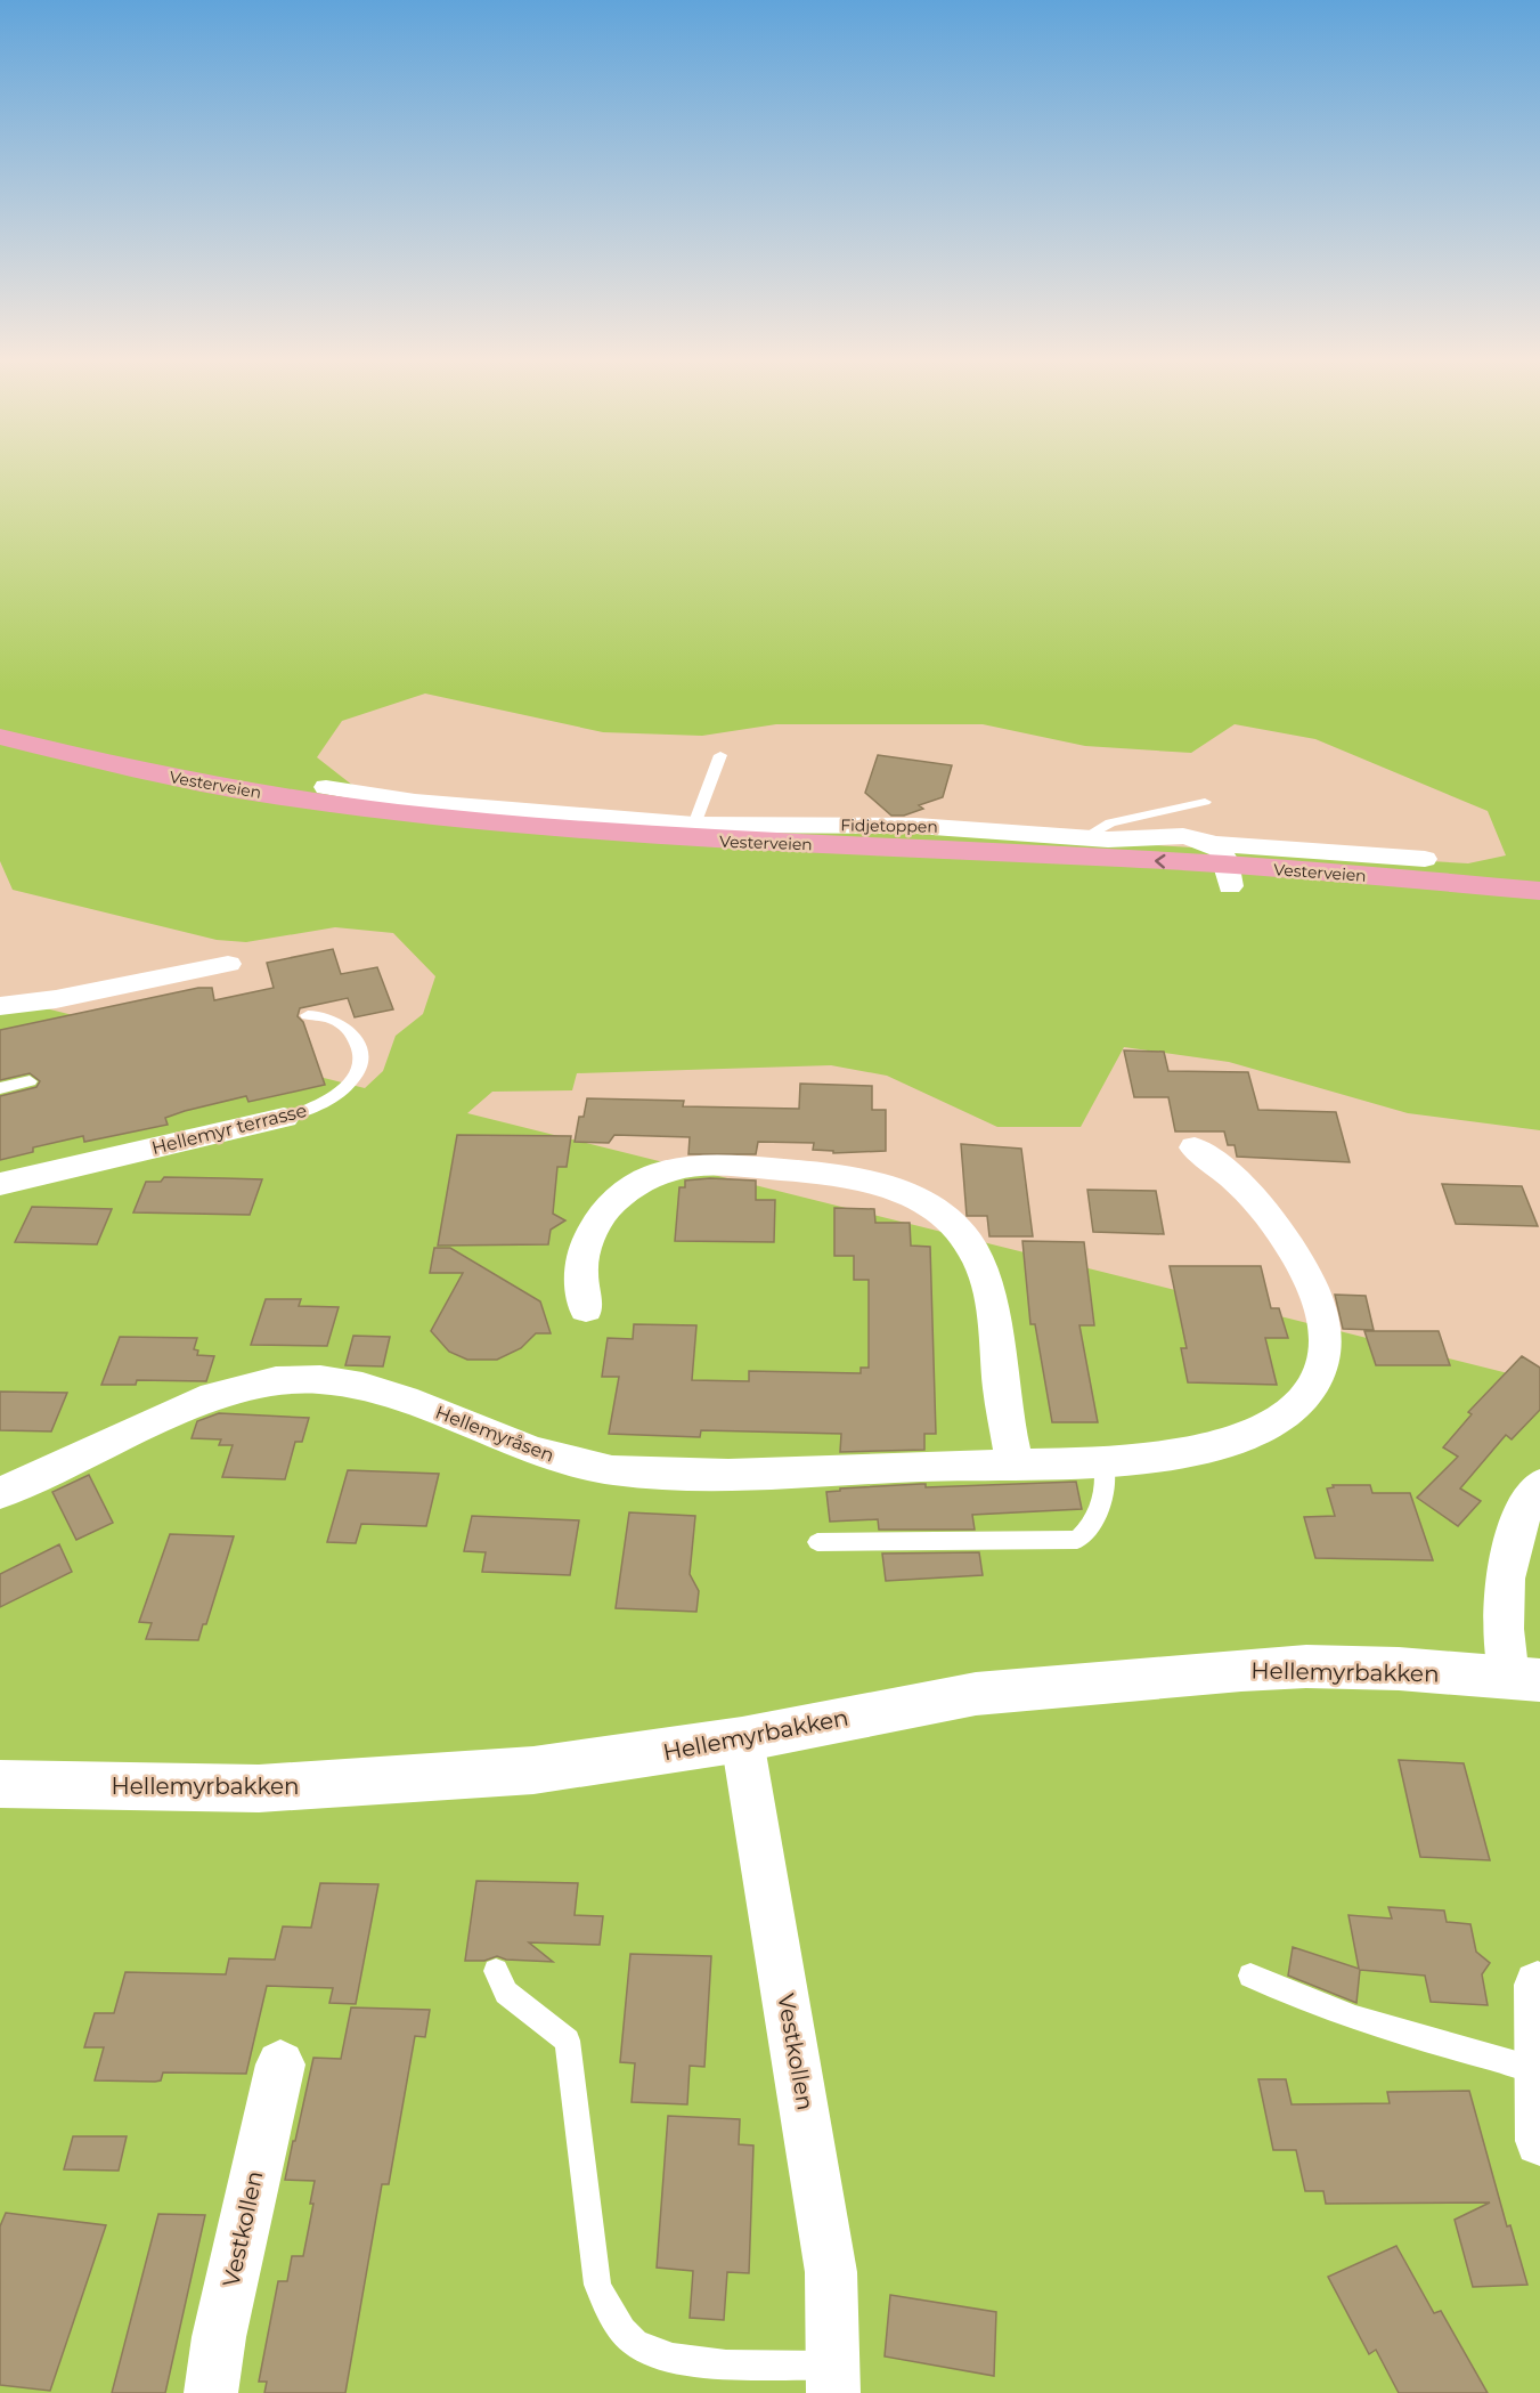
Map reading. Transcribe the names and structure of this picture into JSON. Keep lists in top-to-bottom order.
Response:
{
  "streets": {
    "highway": ["Vesterveien"],
    "street": [
      "Fidjetoppen",
      "Hellemyr terrasse",
      "Hellemyråsen",
      "Hellemyrbakken",
      "Vestkollen"
    ]
  },
  "crossings": [
    ["Vesterveien", "Fidjetoppen"],
    ["Hellemyrbakken", "Vestkollen"]
  ]
}
